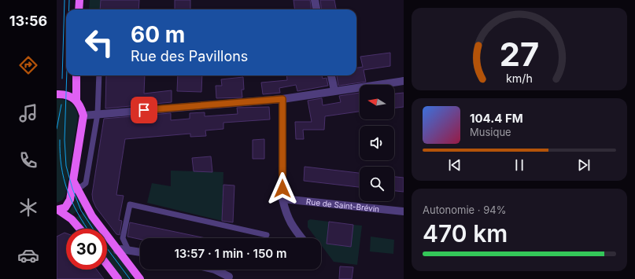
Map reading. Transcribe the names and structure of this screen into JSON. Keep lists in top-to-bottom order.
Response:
{
  "streets": {
    "street": ["Rue de Saint-Brévin"]
  },
  "north": "left",
  "page": {
    "tabs": "13:56",
    "turn": ["60 m", "Rue des Pavillons"],
    "song": ["104.4 FM", "Musique"],
    "tile": ["Autonomie · 94%", "470 km"],
    "limit": "30",
    "trip": "13:57 · 1 min · 150 m",
    "gauge": ["27", "km/h"]
  }
}
